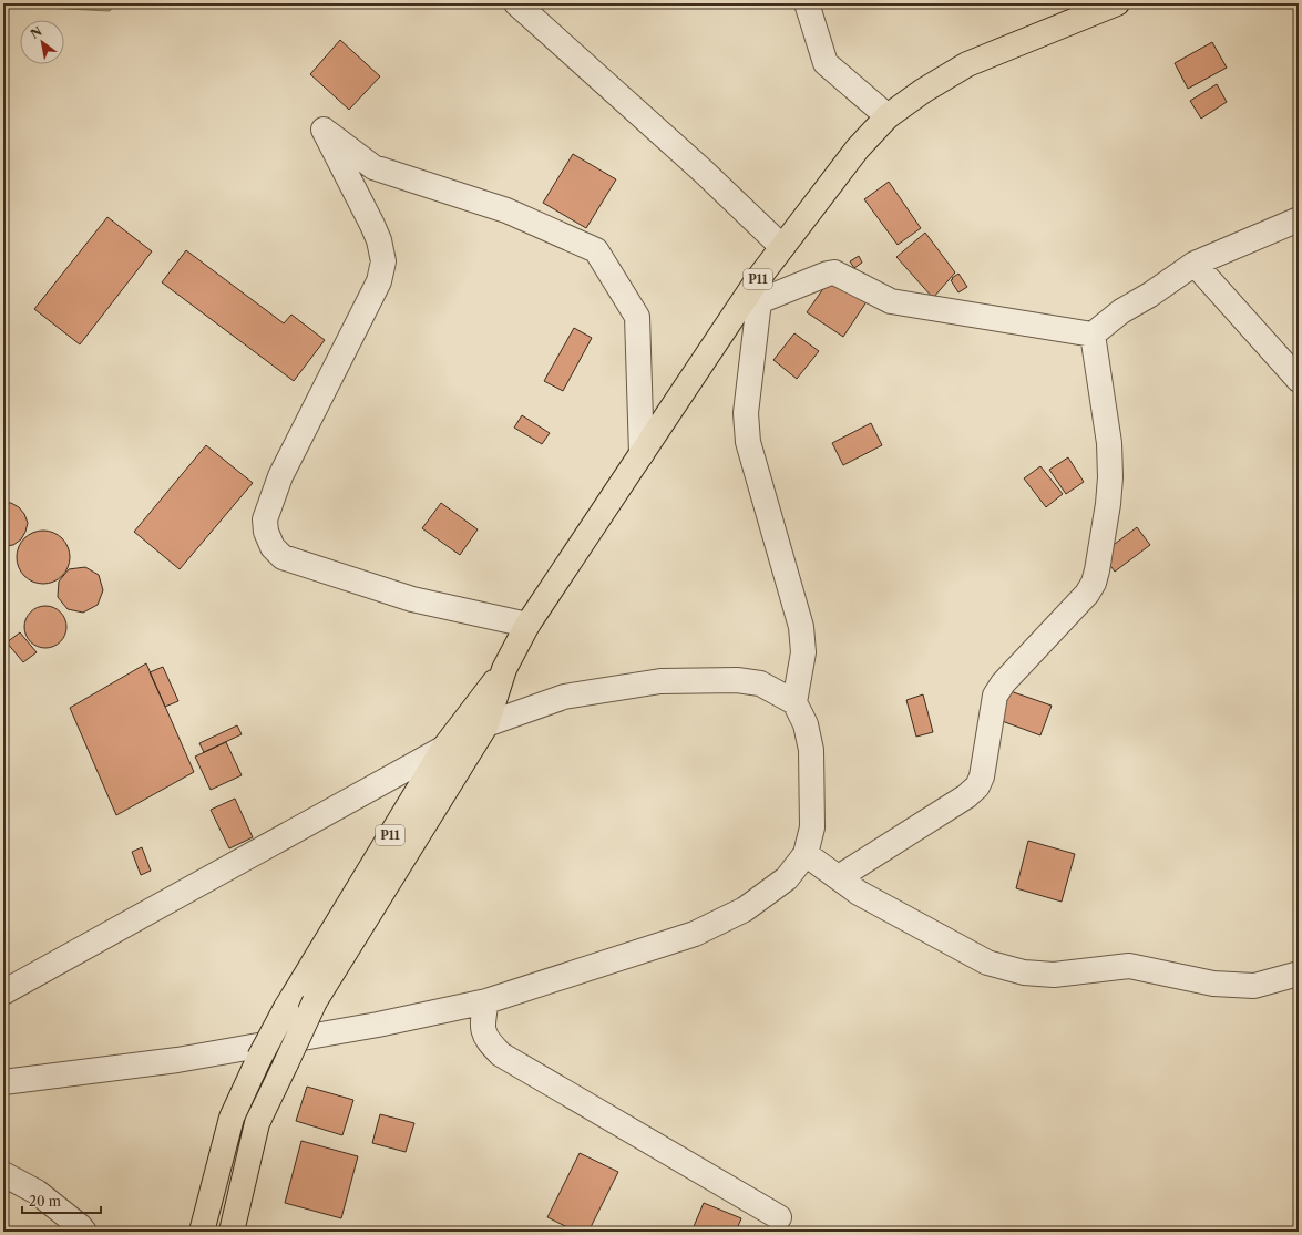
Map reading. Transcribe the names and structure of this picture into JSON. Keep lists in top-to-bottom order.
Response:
{
  "streets": {
    "main road": ["P11"]
  },
  "scale_bar": "20 m",
  "north": "top left"
}
